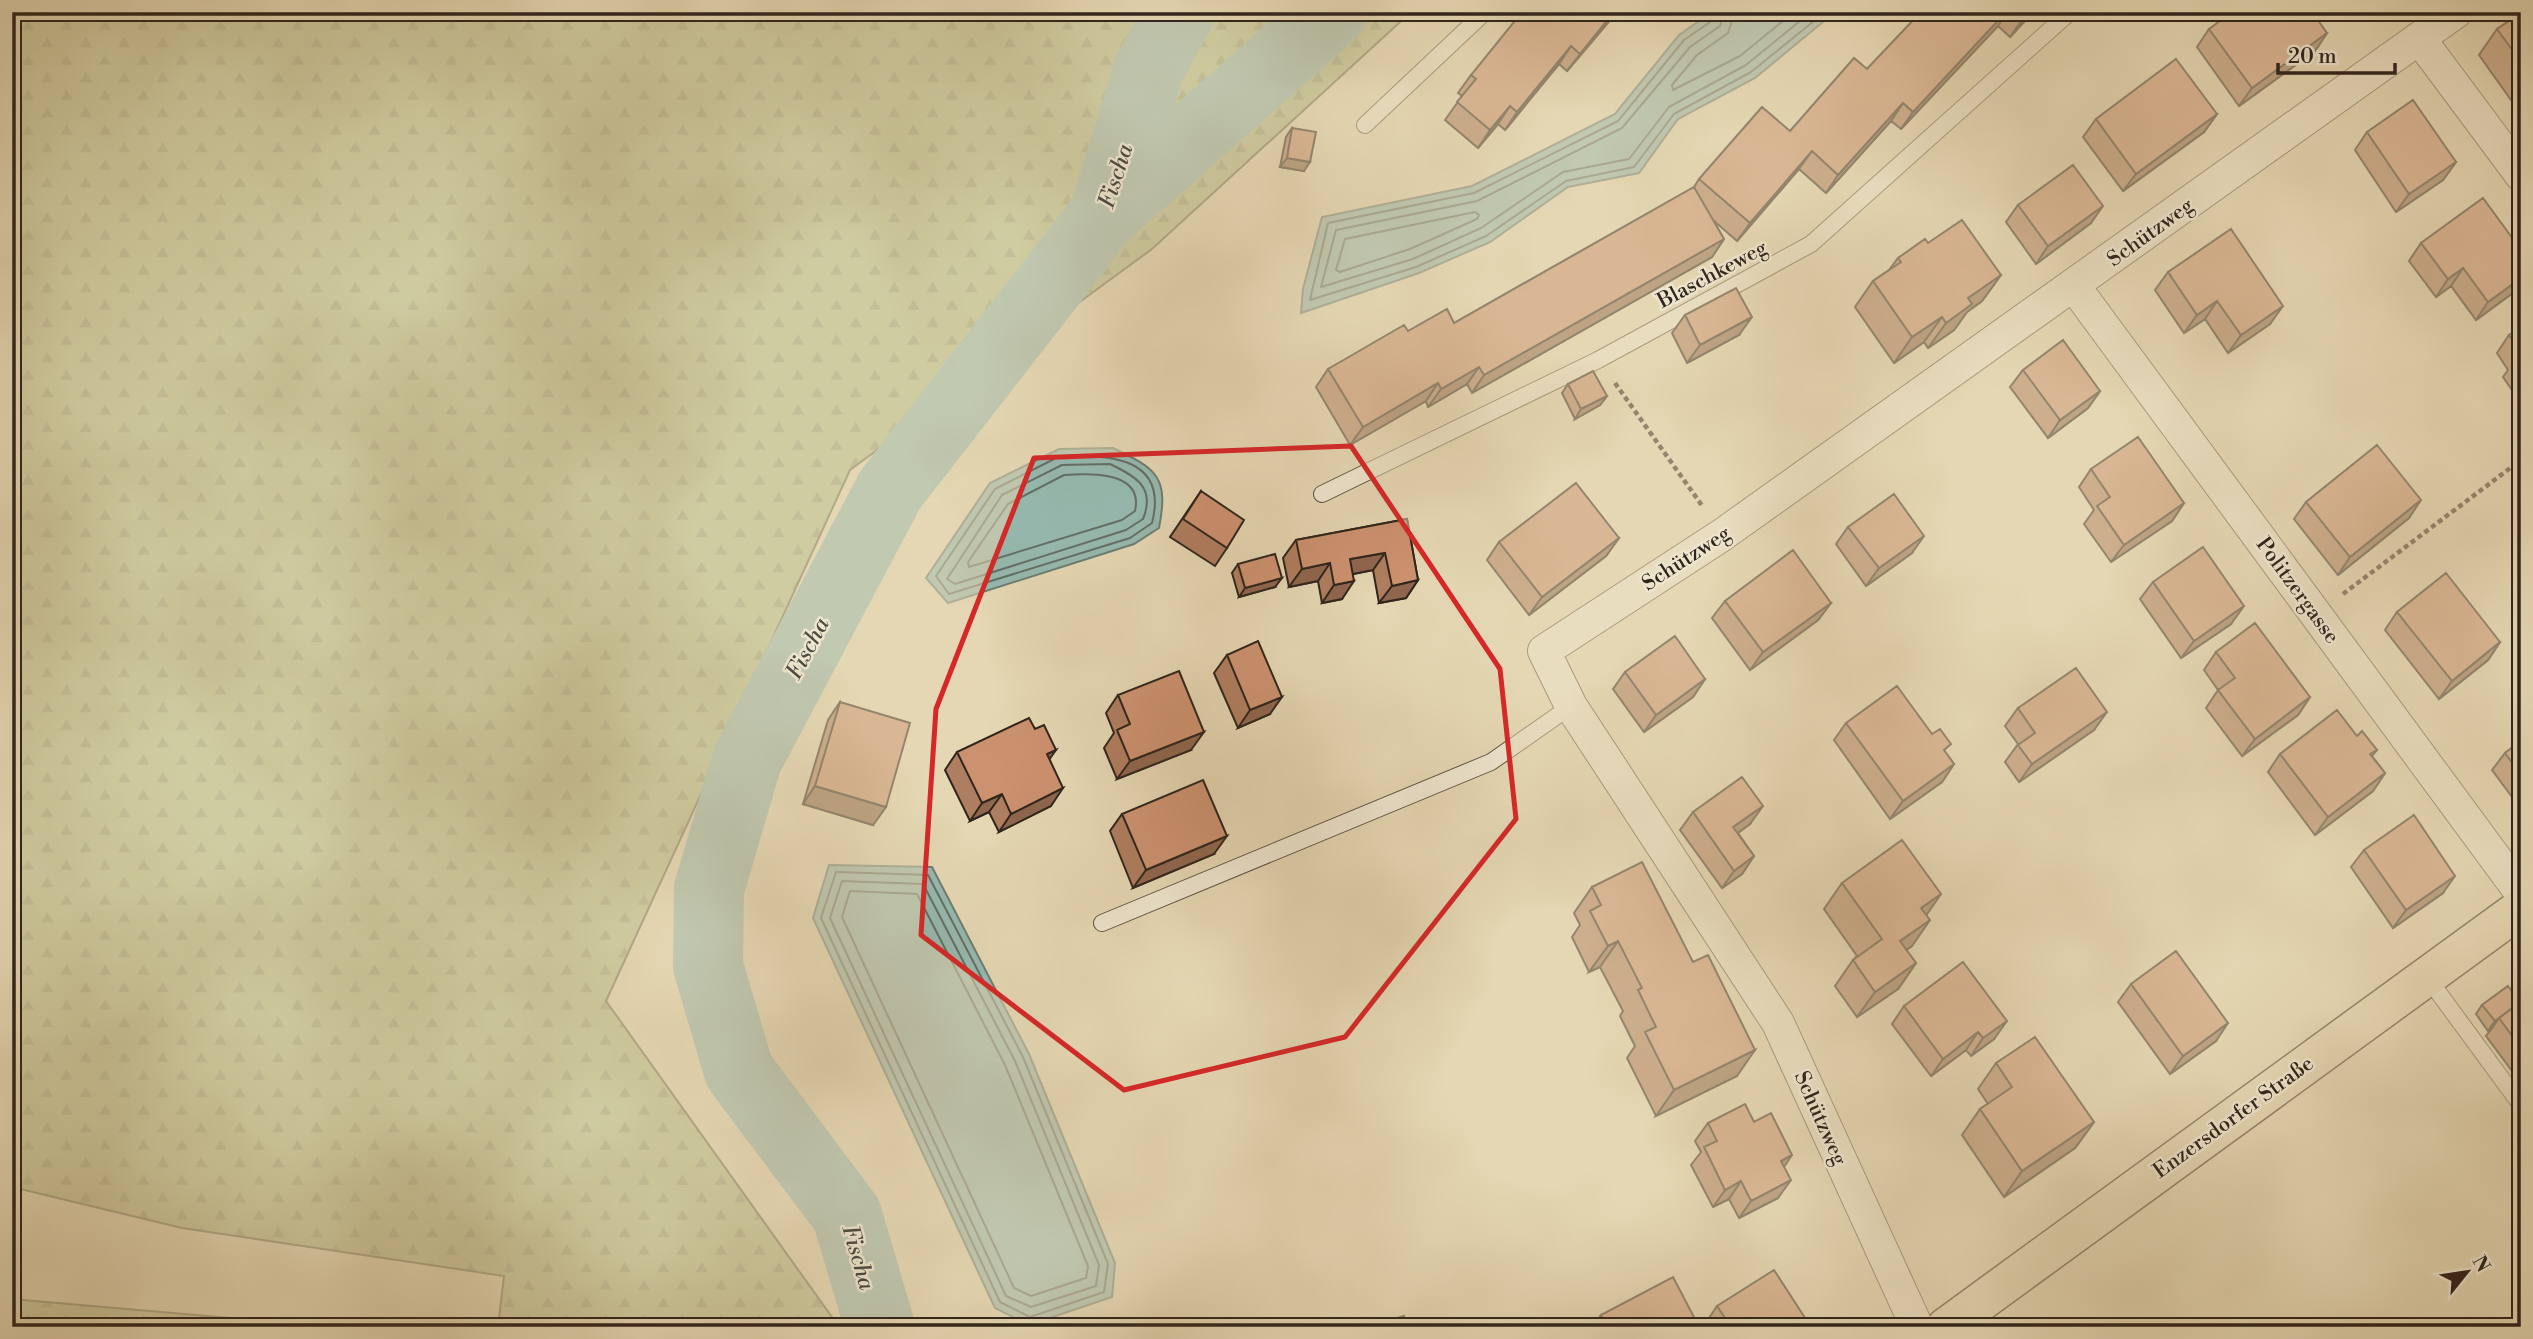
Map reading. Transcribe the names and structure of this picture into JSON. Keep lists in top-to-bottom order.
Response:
{
  "streets": {
    "main road": ["Enzersdorfer Straße"],
    "street": ["Schützweg", "Politzergasse"],
    "lane": ["Blaschkeweg"]
  },
  "crossings": [
    ["Schützweg", "Politzergasse"]
  ],
  "water": ["Fischa"],
  "scale_bar": "20 m",
  "north": "top right"
}
